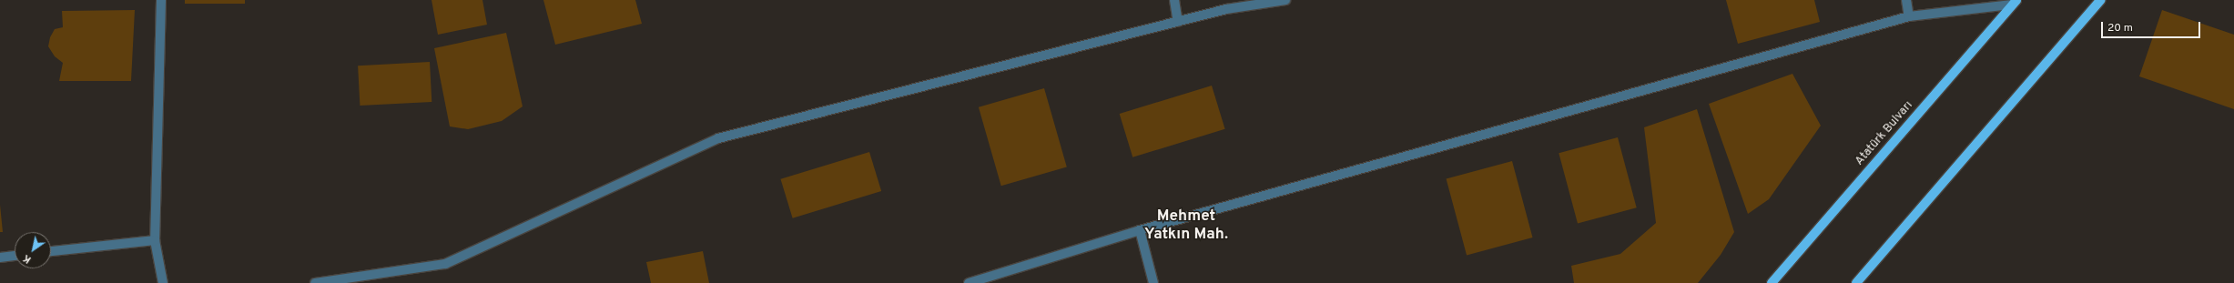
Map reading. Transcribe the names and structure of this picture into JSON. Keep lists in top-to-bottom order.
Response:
{
  "streets": {
    "main road": ["Atatürk Bulvarı"]
  },
  "districts": ["Mehmet Yatkın Mah."],
  "scale_bar": "20 m",
  "north": "bottom left"
}
